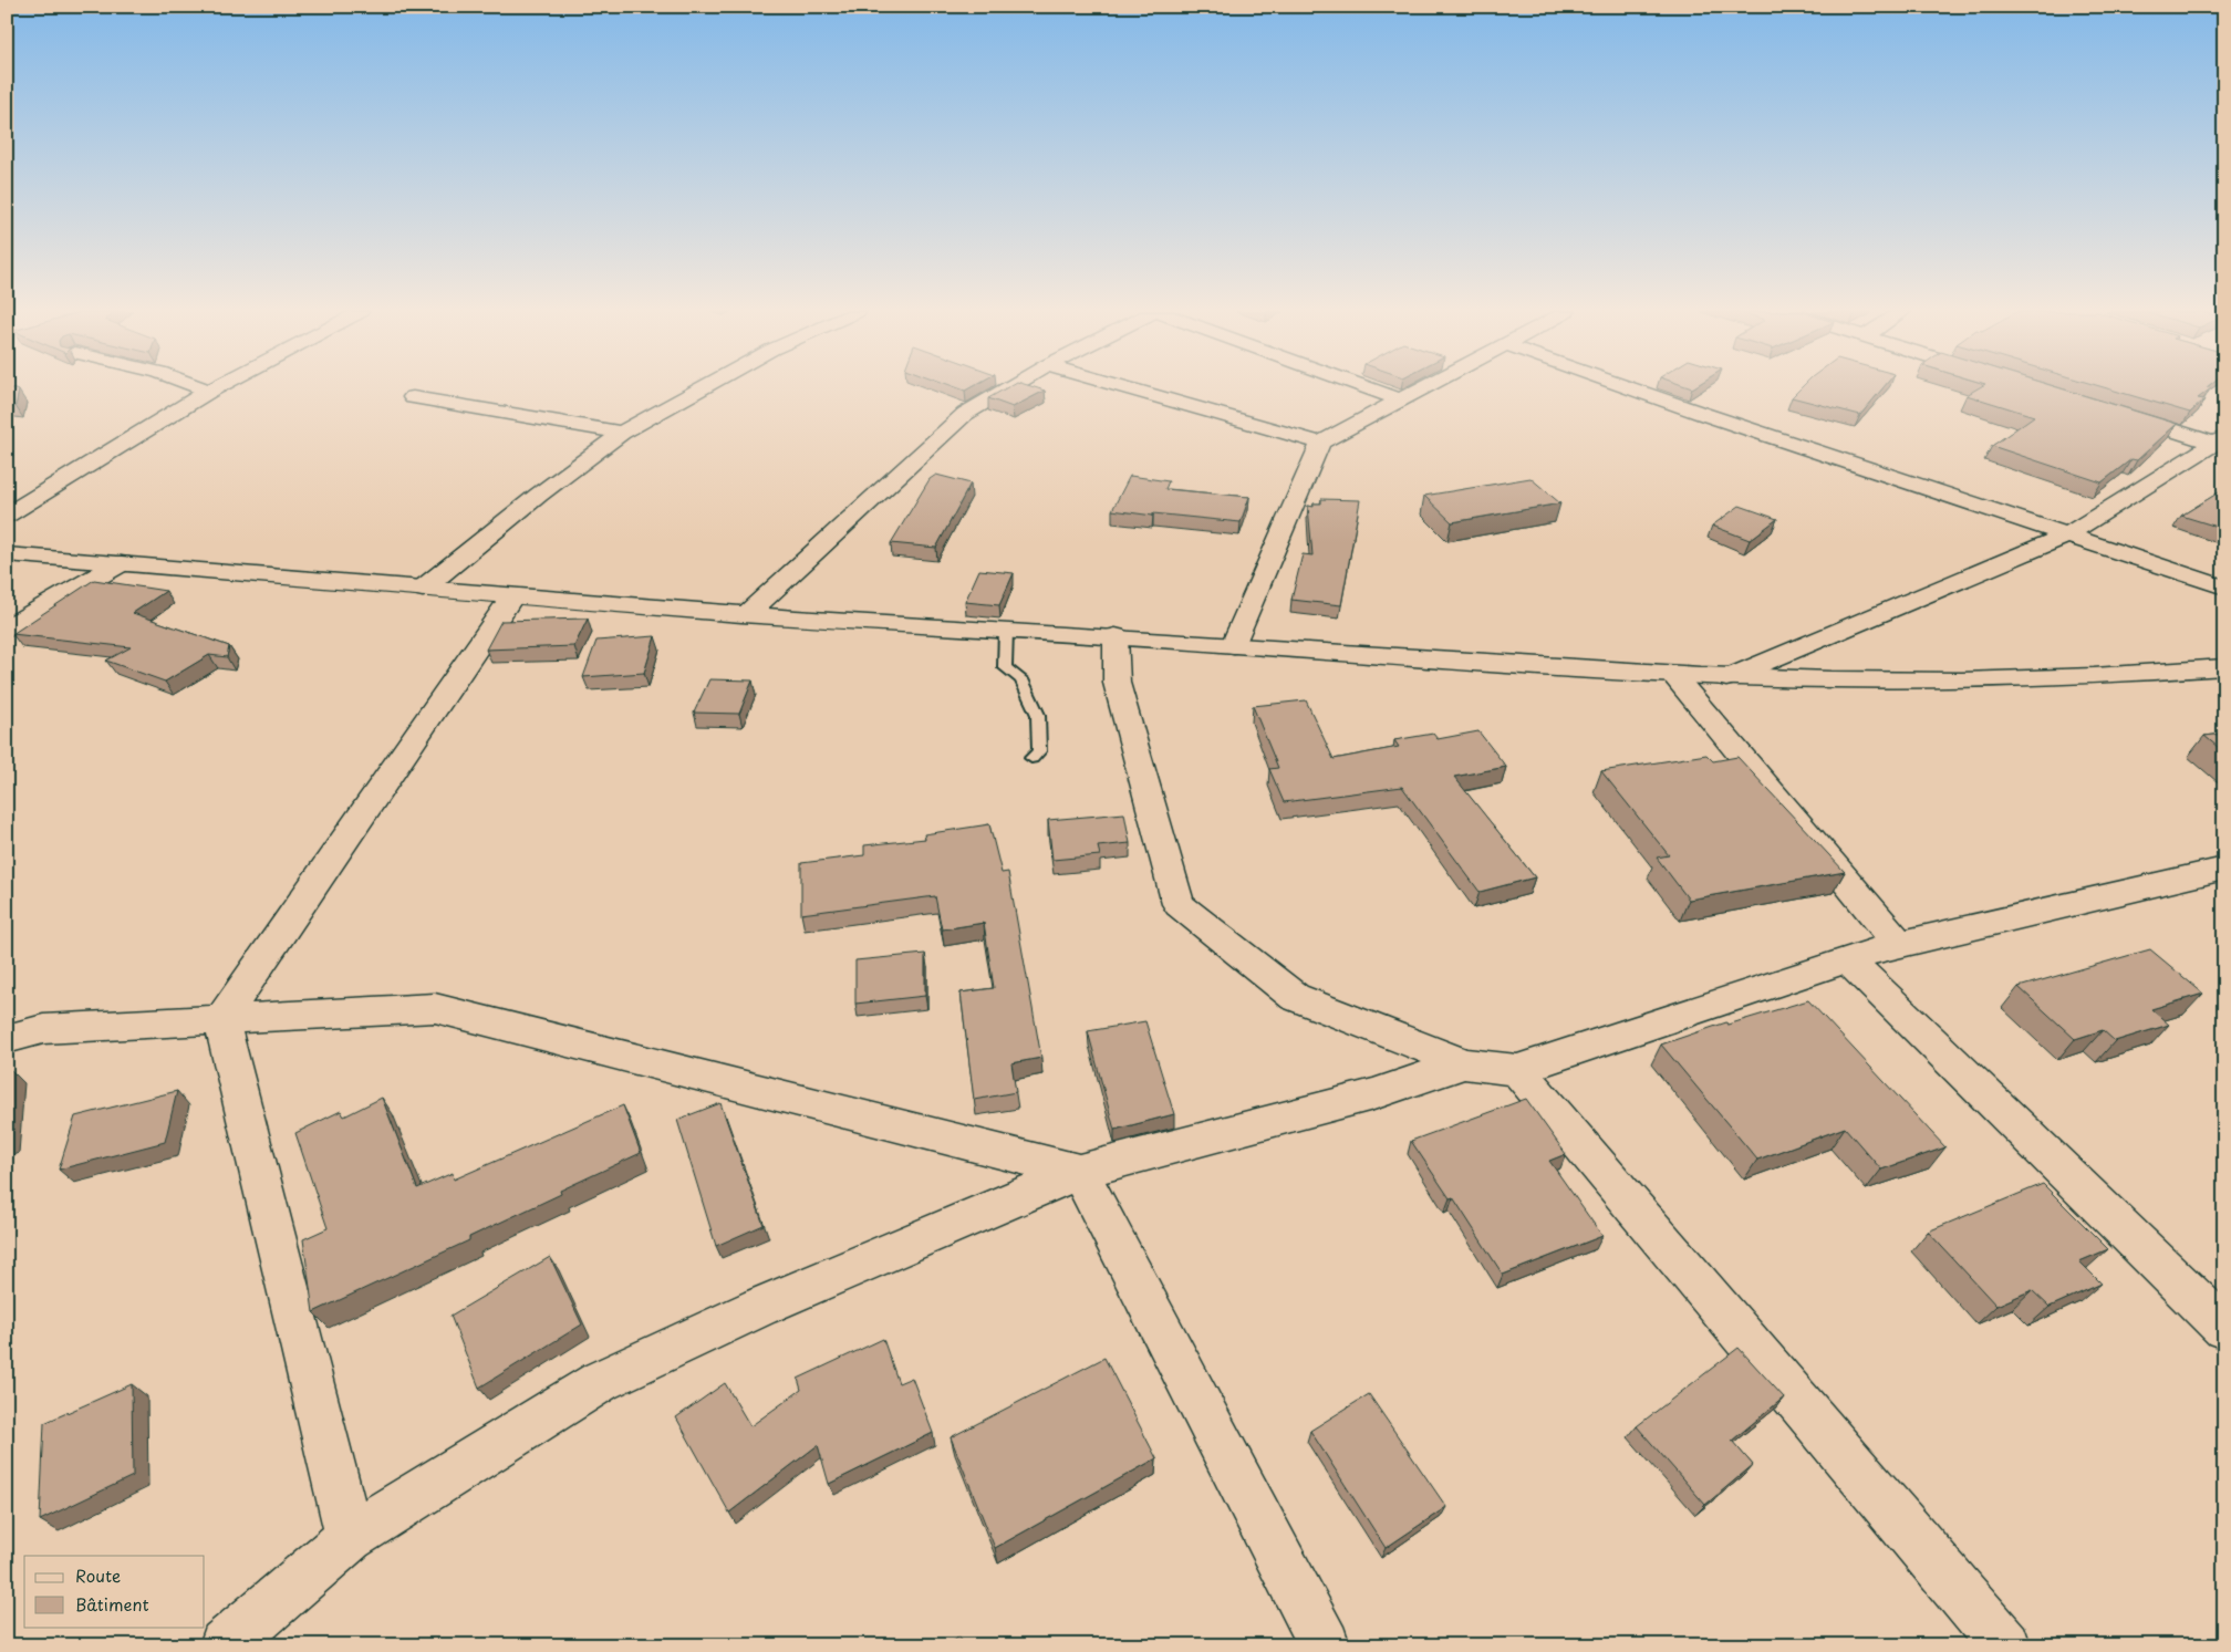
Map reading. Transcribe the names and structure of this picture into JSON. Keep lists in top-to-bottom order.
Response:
{
  "legend": ["Route", "Bâtiment"]
}
